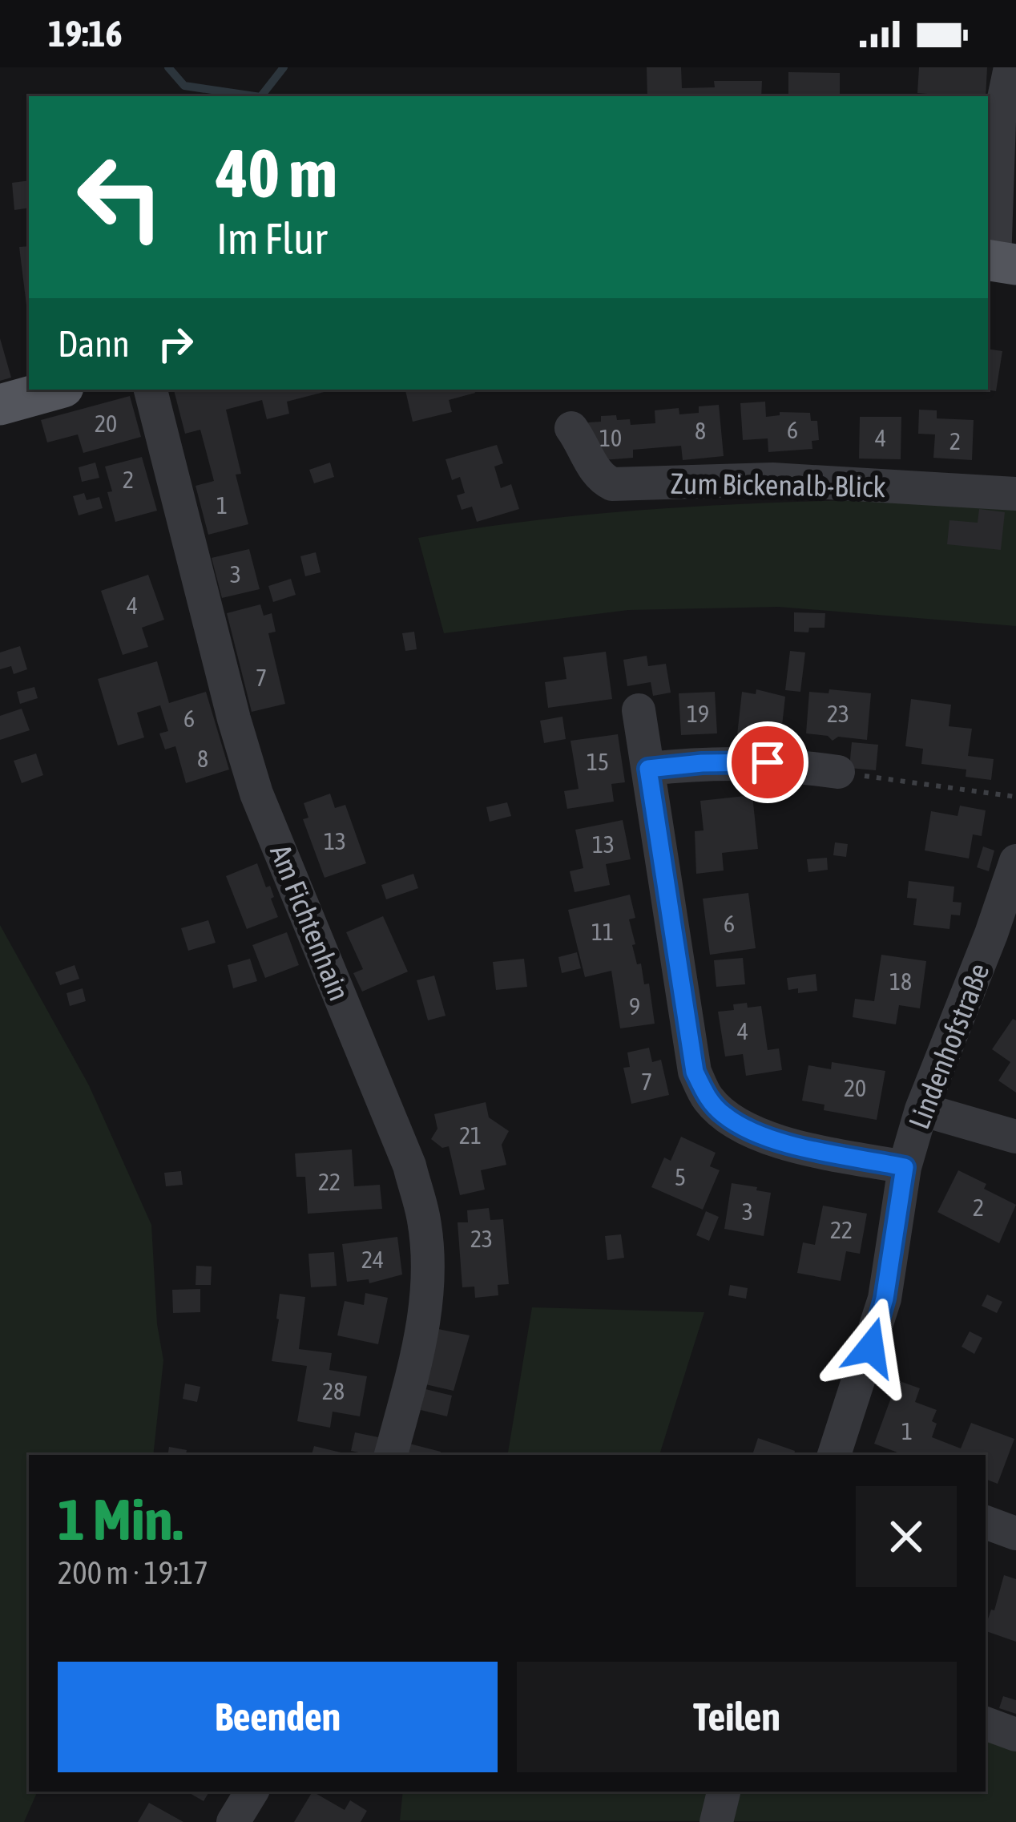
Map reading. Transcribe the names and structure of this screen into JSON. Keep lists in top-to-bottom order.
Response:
{
  "streets": {
    "street": ["Zum Bickenalb-Blick", "Am Fichtenhain", "Lindenhofstraße"]
  },
  "house_numbers": [
    "20",
    "6",
    "8",
    "10",
    "4",
    "2",
    "2",
    "1",
    "3",
    "4",
    "7",
    "19",
    "23",
    "6",
    "8",
    "15",
    "13",
    "13",
    "6",
    "11",
    "18",
    "9",
    "4",
    "7",
    "20",
    "21",
    "5",
    "22",
    "2",
    "3",
    "22",
    "23",
    "24",
    "28",
    "1"
  ],
  "page": {
    "status": "19:16",
    "turn": ["40 m", "Im Flur"],
    "then": "Dann",
    "heading": ["1 Min.", "200 m · 19:17"],
    "buttons": ["Beenden", "Teilen"]
  }
}
